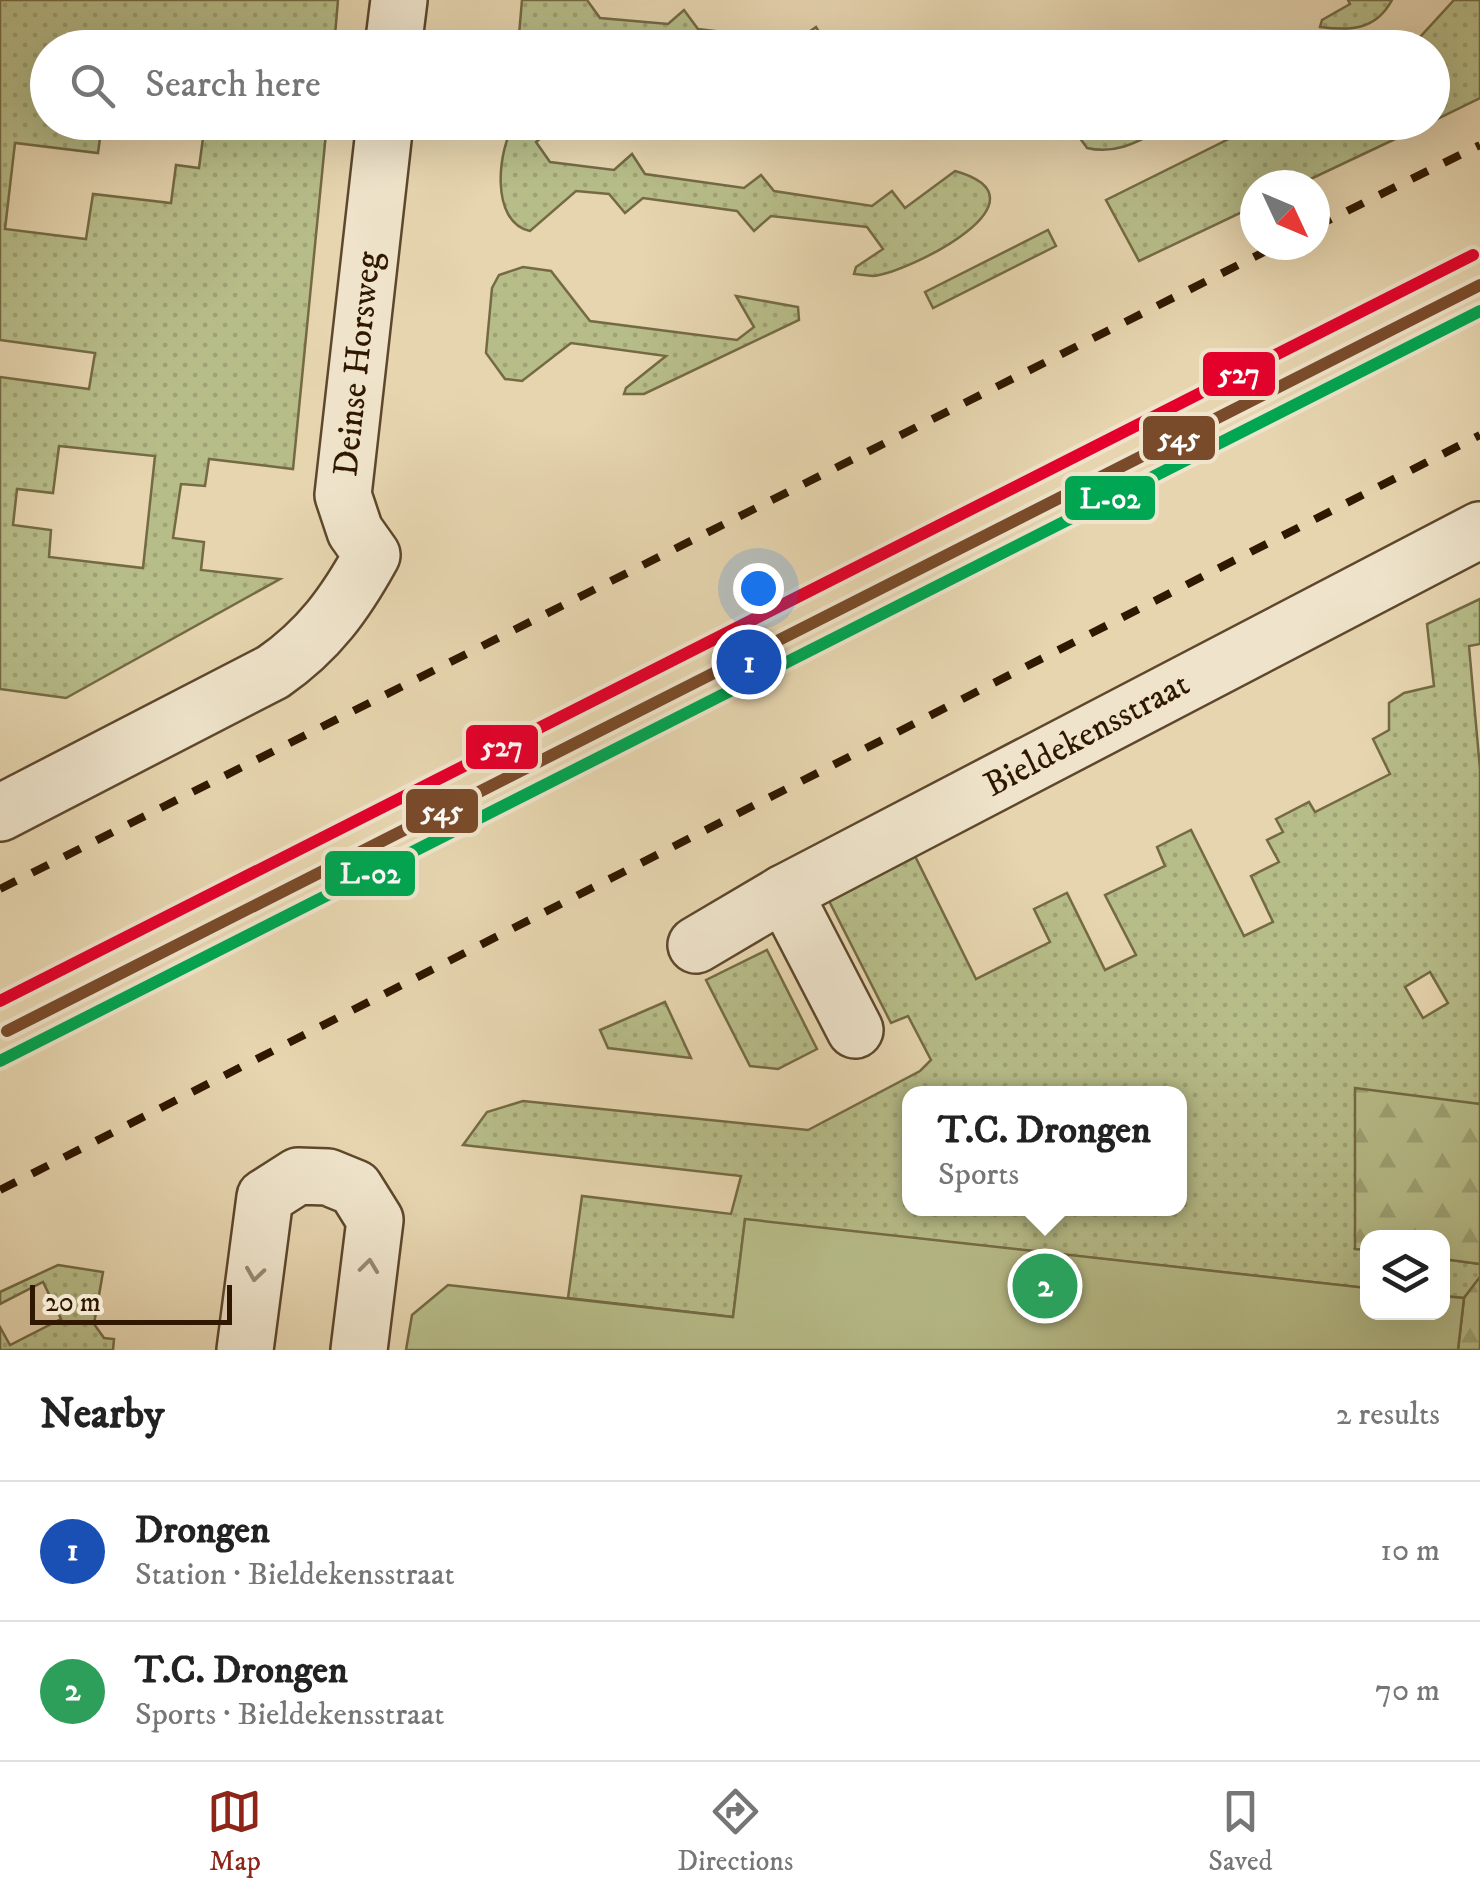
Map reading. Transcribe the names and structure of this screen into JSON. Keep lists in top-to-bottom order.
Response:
{
  "streets": {
    "street": ["Deinse Horsweg", "Bieldekensstraat"]
  },
  "lines": ["transit line 527", "transit line 545", "transit line L-02"],
  "scale_bar": "20 m",
  "north": "bottom right",
  "page": {
    "search": "Search here",
    "pins": ["1", "2"],
    "popup": ["T.C. Drongen", "Sports"],
    "scale": "20 m",
    "heading": ["Nearby", "2 results"],
    "list": [
      {
        "mark": "1",
        "name": "Drongen",
        "note": "Station · Bieldekensstraat",
        "value": "10 m"
      },
      {
        "mark": "2",
        "name": "T.C. Drongen",
        "note": "Sports · Bieldekensstraat",
        "value": "70 m"
      }
    ],
    "nav": ["Map", "Directions", "Saved"]
  }
}
